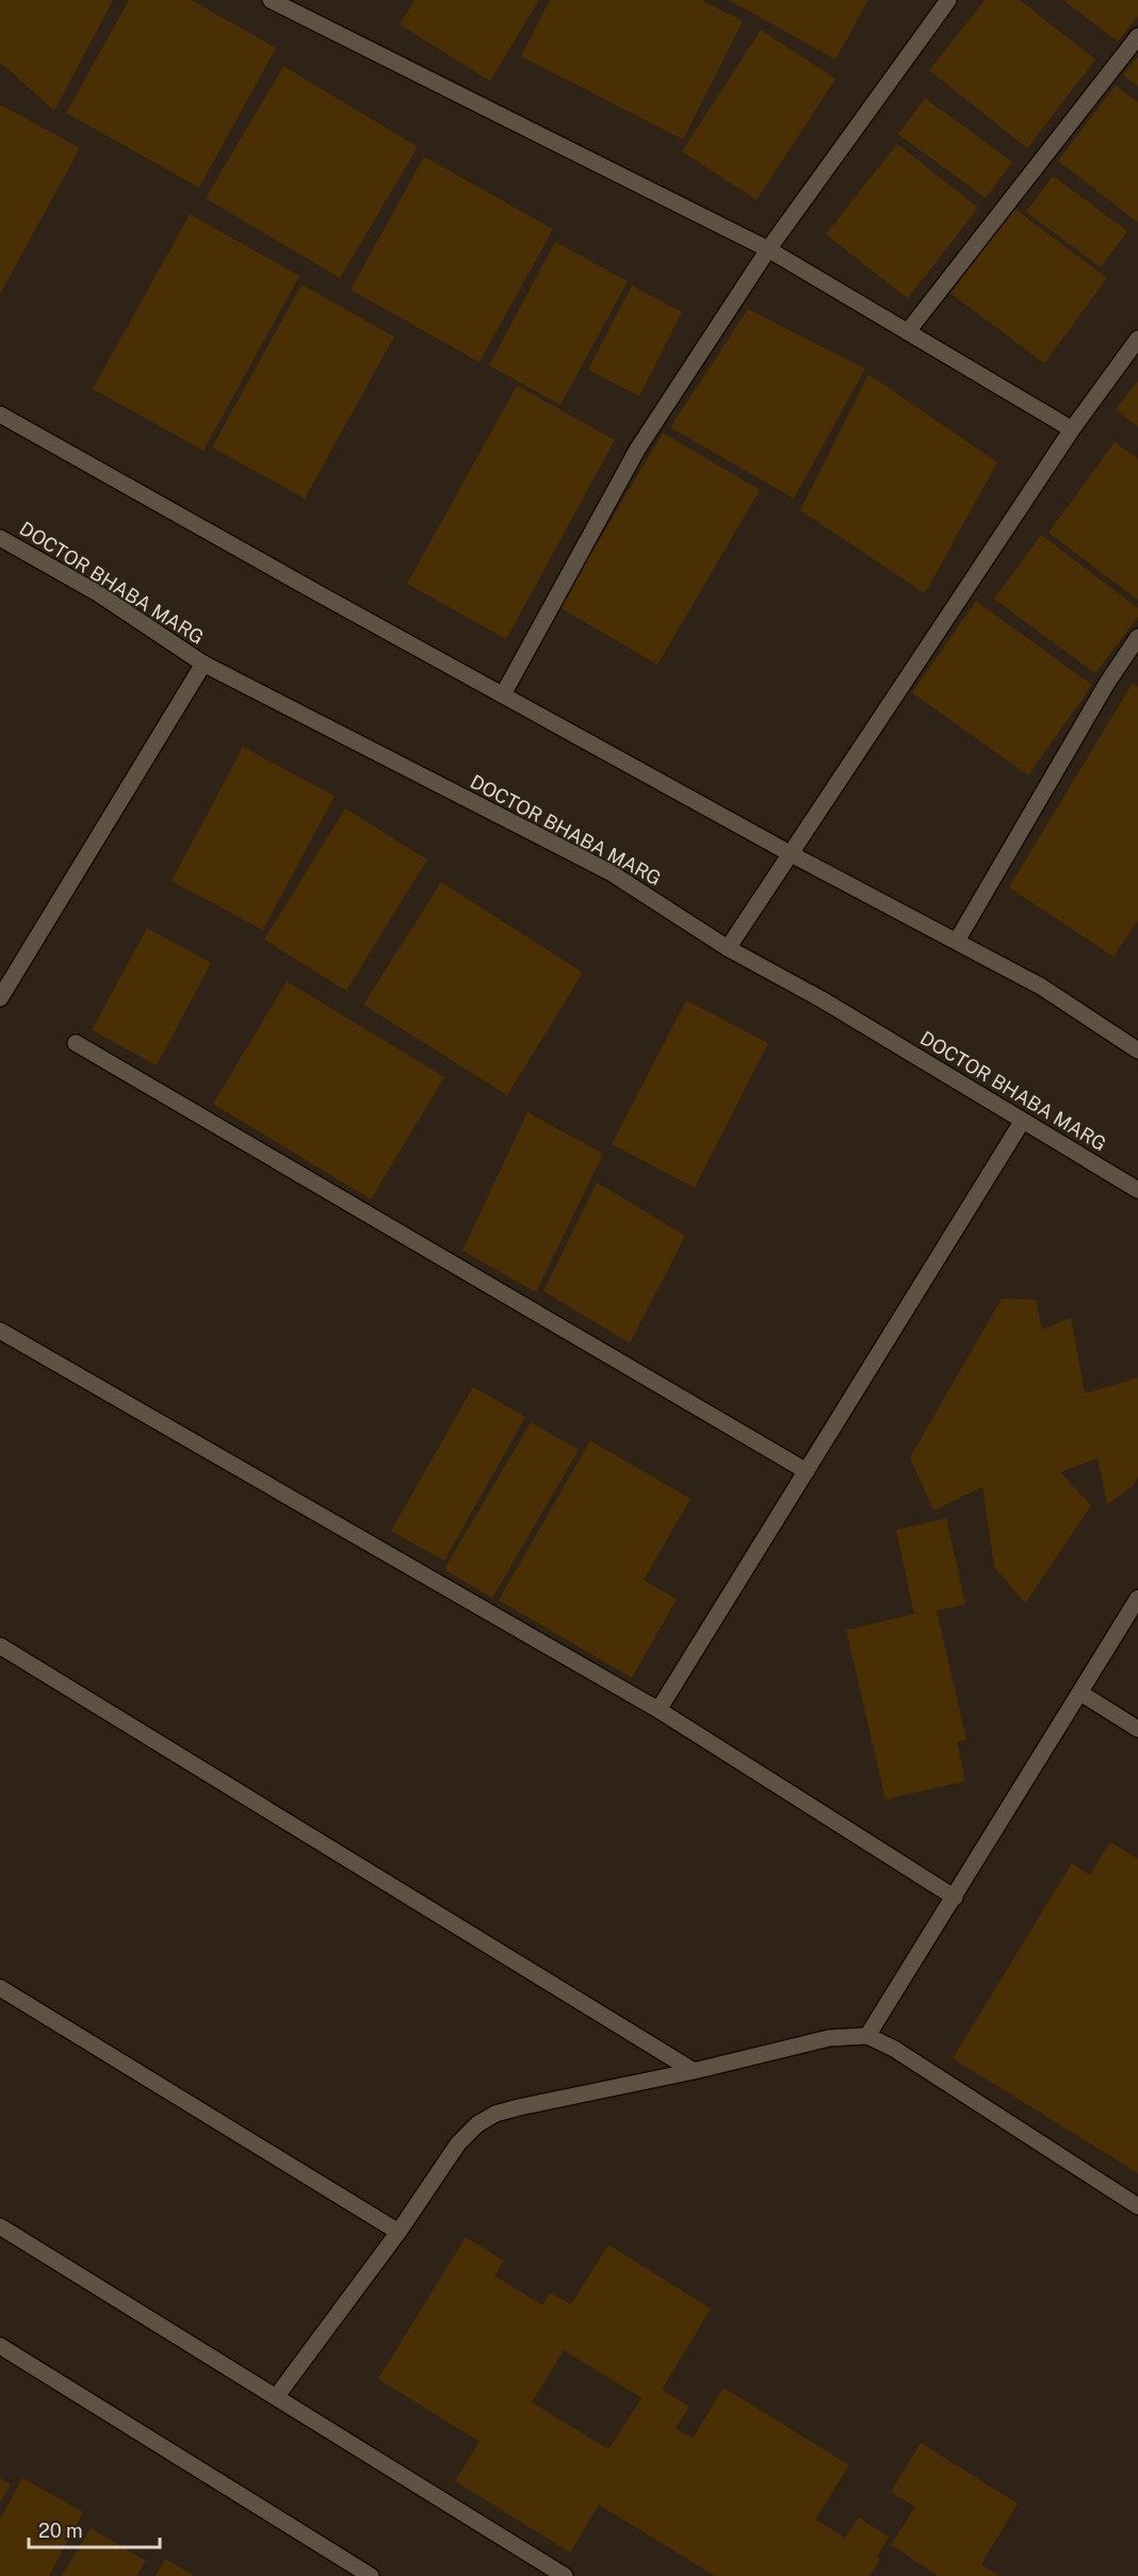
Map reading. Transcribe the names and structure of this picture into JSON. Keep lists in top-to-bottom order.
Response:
{
  "streets": {
    "street": ["DOCTOR BHABA MARG"]
  },
  "scale_bar": "20 m"
}
